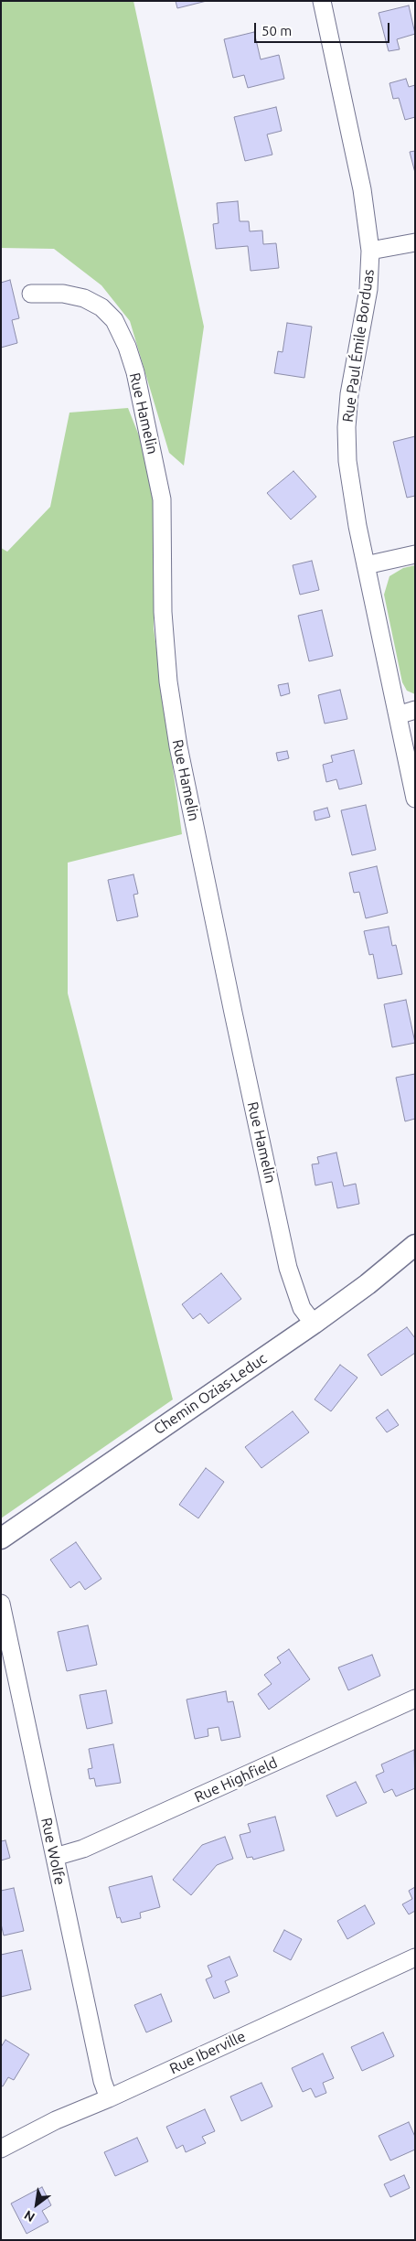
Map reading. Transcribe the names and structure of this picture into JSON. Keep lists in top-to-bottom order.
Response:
{
  "streets": {
    "street": [
      "Rue Paul Émile Borduas",
      "Rue Hamelin",
      "Chemin Ozias-Leduc",
      "Rue Highfield",
      "Rue Wolfe",
      "Rue Iberville"
    ]
  },
  "crossings": [
    ["Rue Hamelin", "Chemin Ozias-Leduc"],
    ["Rue Highfield", "Rue Wolfe"],
    ["Rue Wolfe", "Rue Iberville"]
  ],
  "scale_bar": "50 m",
  "north": "bottom left"
}
